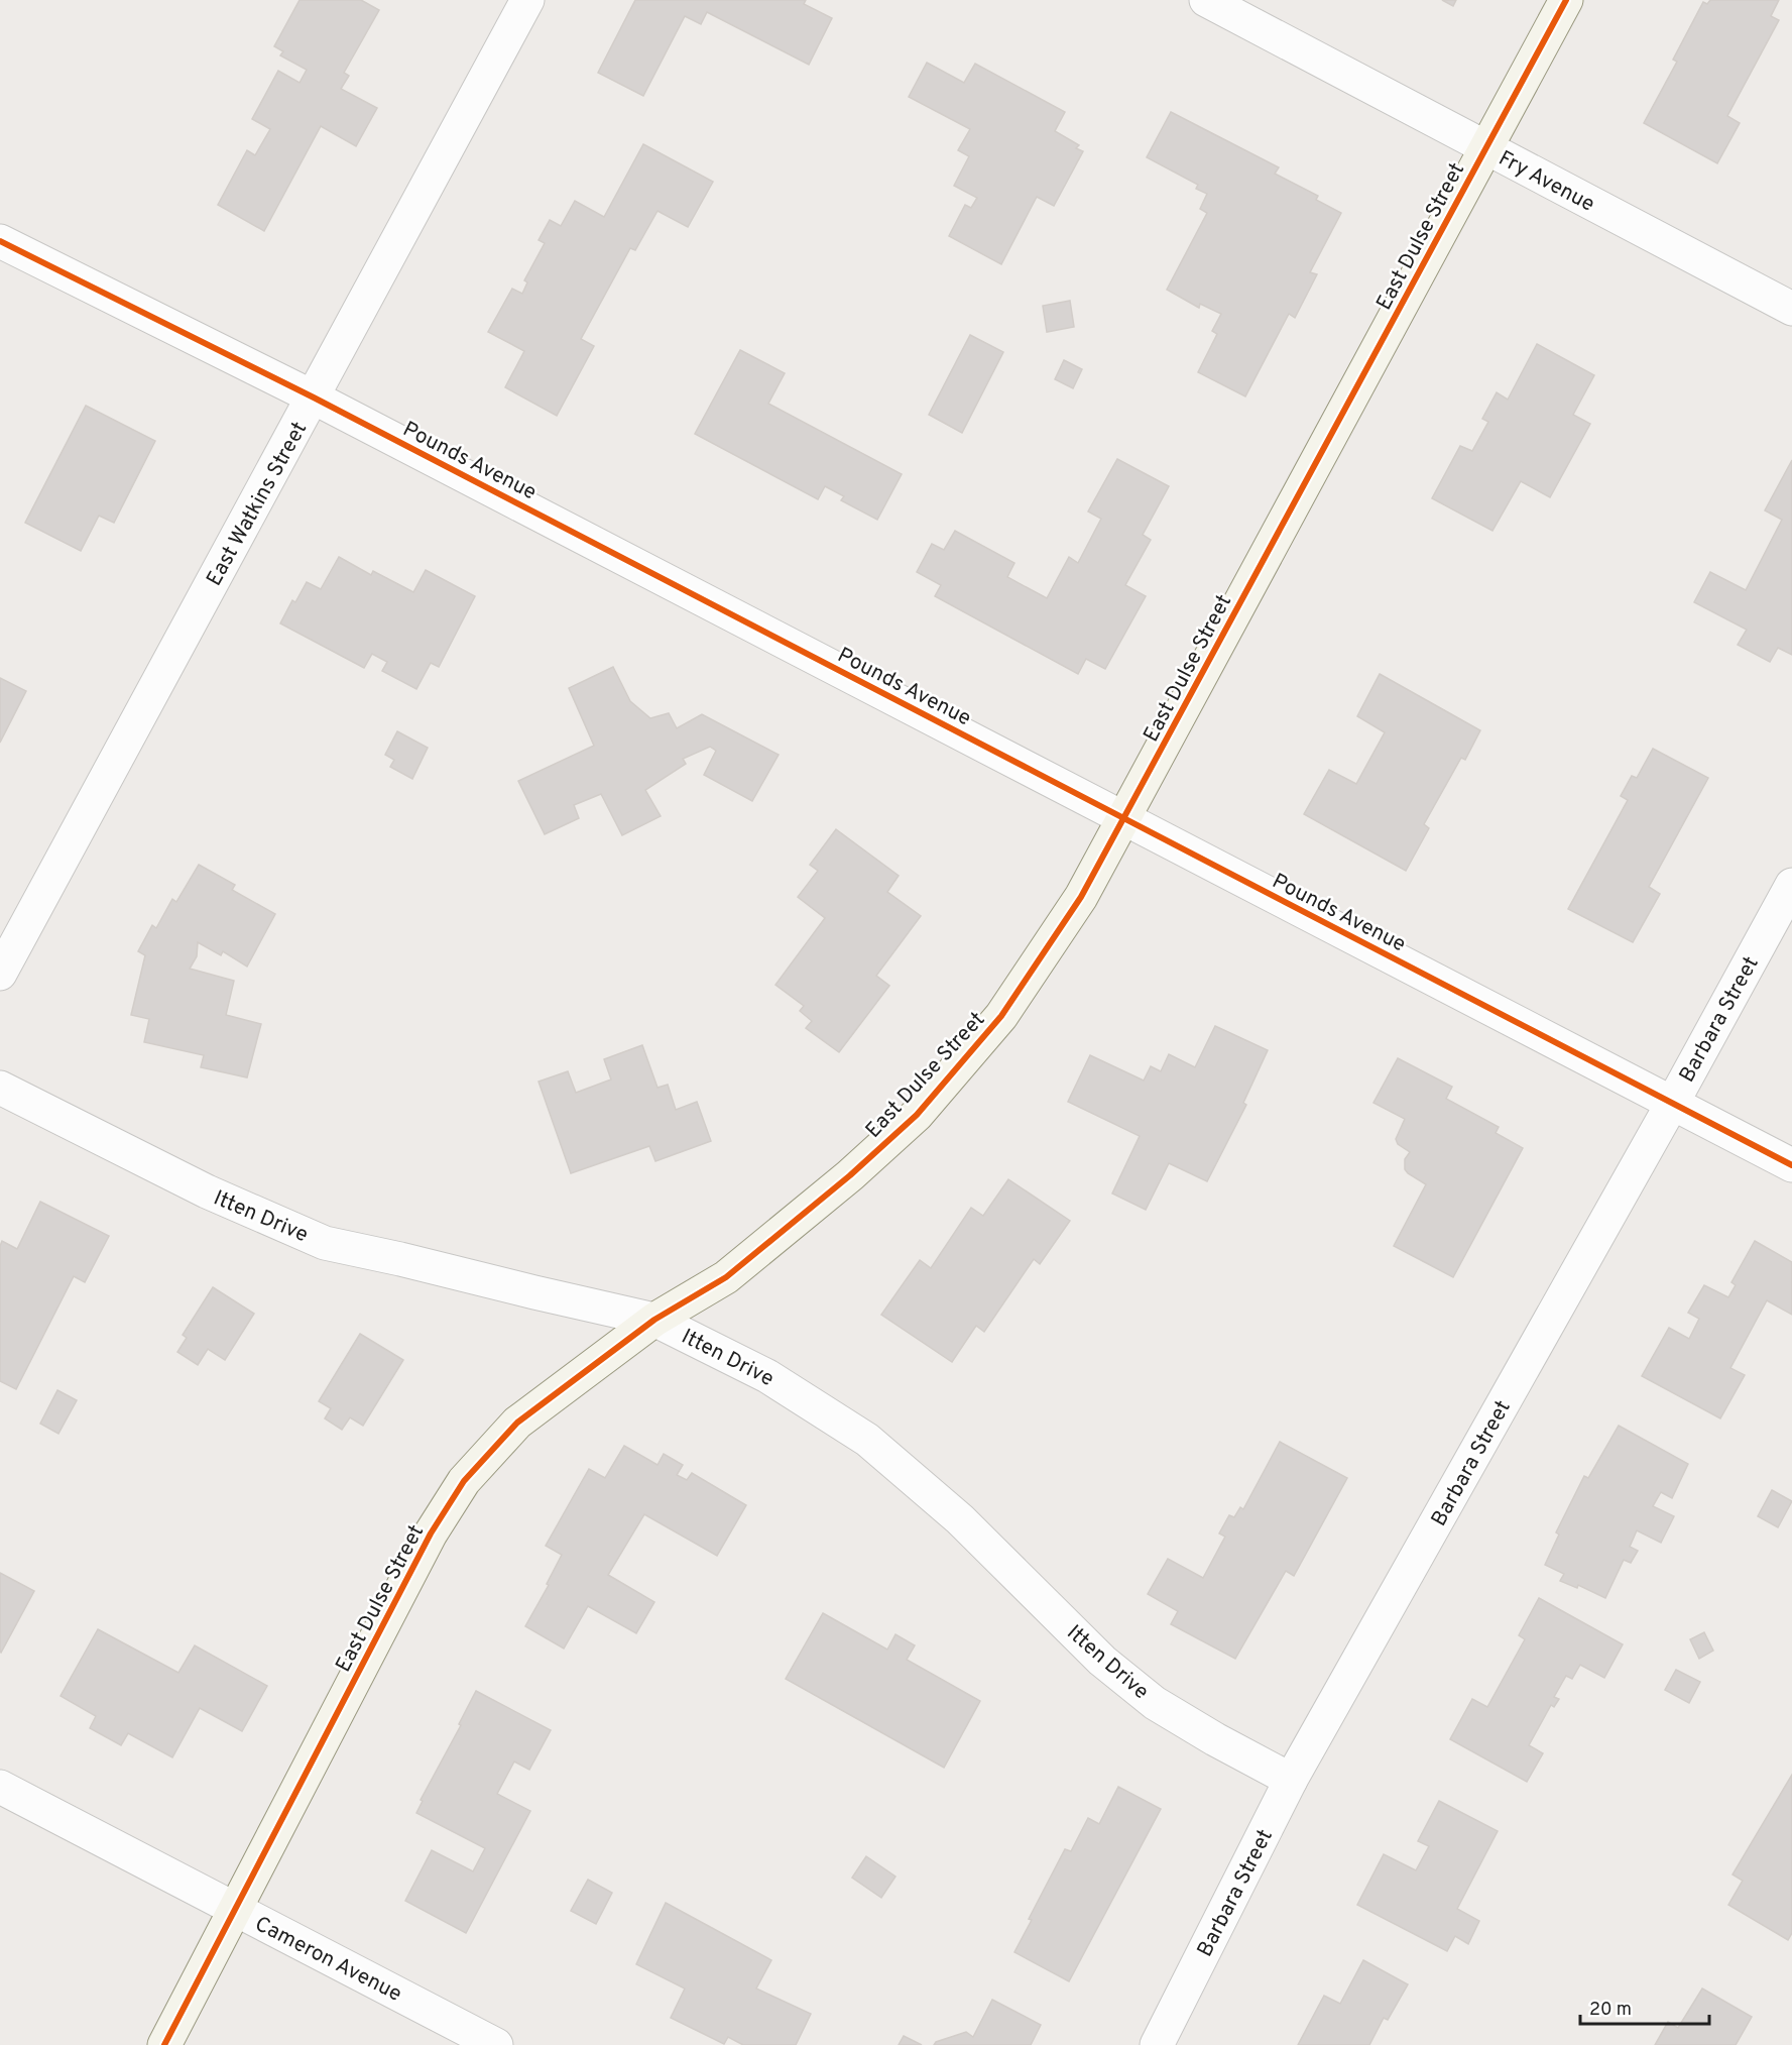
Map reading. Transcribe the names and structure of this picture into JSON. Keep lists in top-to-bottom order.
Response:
{
  "streets": {
    "street": [
      "Fry Avenue",
      "East Dulse Street",
      "Pounds Avenue",
      "East Watkins Street",
      "Barbara Street",
      "Itten Drive",
      "Cameron Avenue"
    ]
  },
  "crossings": [
    ["Fry Avenue", "East Dulse Street"],
    ["East Dulse Street", "Pounds Avenue"],
    ["East Dulse Street", "Itten Drive"],
    ["East Dulse Street", "Cameron Avenue"],
    ["Pounds Avenue", "East Watkins Street"],
    ["Pounds Avenue", "Barbara Street"],
    ["Barbara Street", "Itten Drive"]
  ],
  "scale_bar": "20 m"
}
